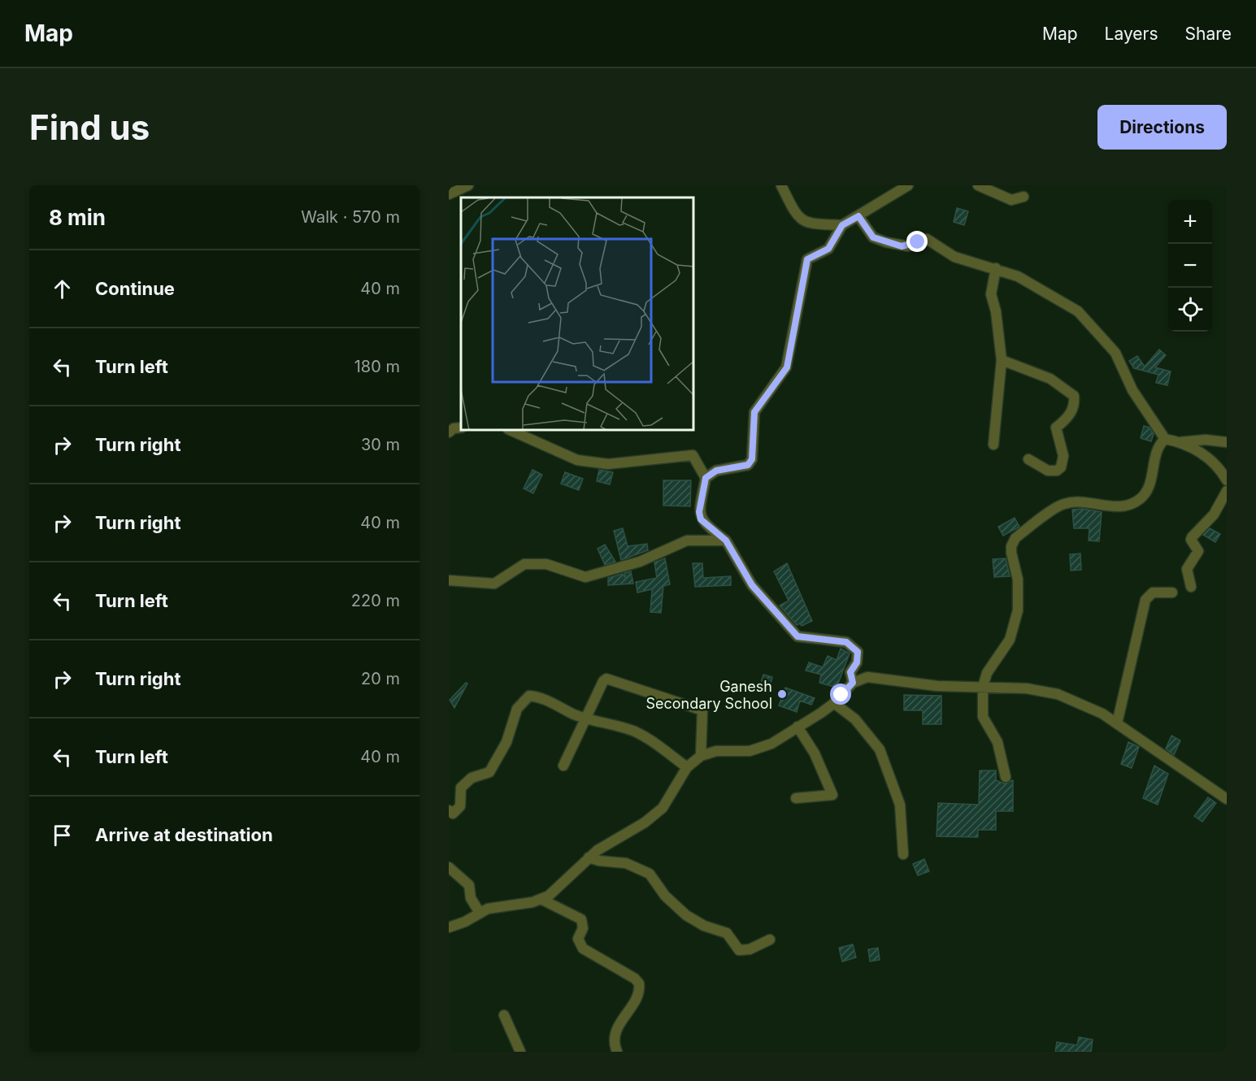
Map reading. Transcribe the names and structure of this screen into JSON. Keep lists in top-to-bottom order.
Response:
{
  "places": ["Ganesh Secondary School"],
  "page": {
    "header": "Map",
    "nav": ["Map", "Layers", "Share"],
    "buttons": "Directions",
    "title": "Find us",
    "heading": ["8 min", "Walk · 570 m"],
    "map_buttons": ["+", "−"],
    "list": [
      ["Continue", "40 m"],
      ["Turn left", "180 m"],
      ["Turn right", "30 m"],
      ["Turn right", "40 m"],
      ["Turn left", "220 m"],
      ["Turn right", "20 m"],
      ["Turn left", "40 m"],
      "Arrive at destination"
    ]
  }
}
